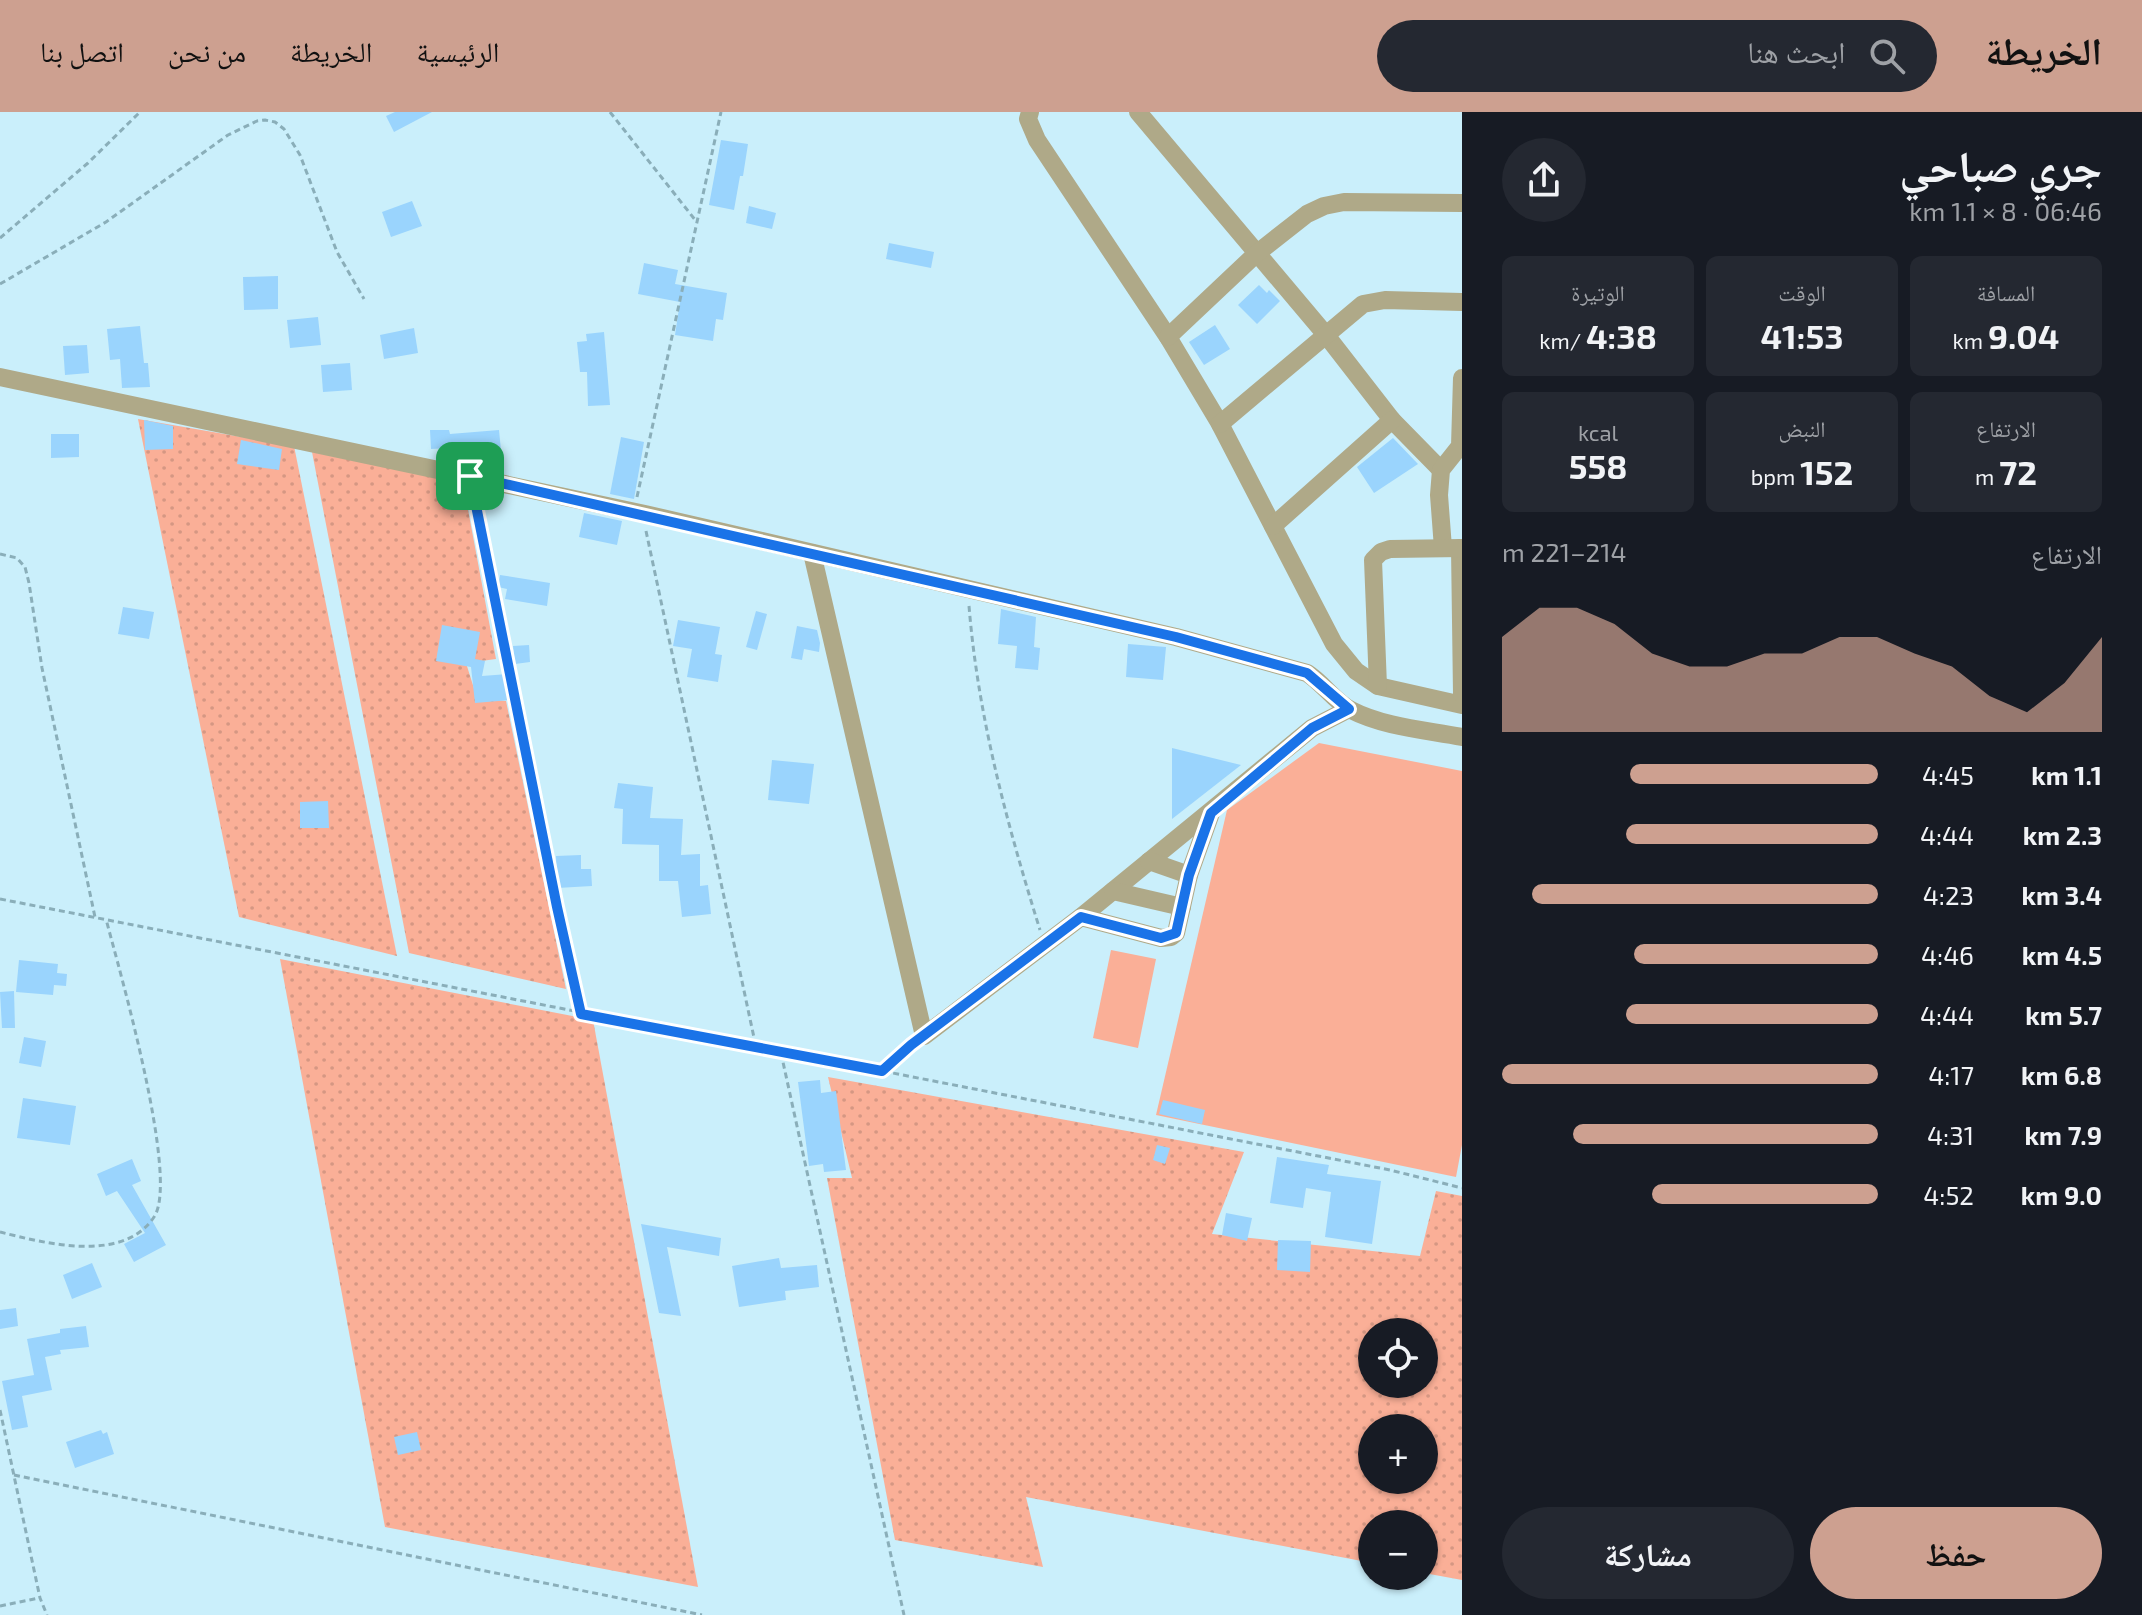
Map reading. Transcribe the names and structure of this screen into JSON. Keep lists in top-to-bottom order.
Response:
{
  "page": {
    "header": "الخريطة",
    "search": "ابحث هنا",
    "nav": [
      "الرئيسية",
      "الخريطة",
      "من نحن",
      "اتصل بنا"
    ],
    "heading": ["جري صباحي", "06:46 · 8 × 1.1 km"],
    "stats": [
      ["المسافة", "9.04 km"],
      ["الوقت", "41:53"],
      ["الوتيرة", "4:38 /km"],
      ["الارتفاع", "72 m"],
      ["النبض", "152 bpm"],
      ["kcal", "558"]
    ],
    "chart": ["الارتفاع", "214–221 m"],
    "list": [
      {
        "name": "1.1 km",
        "note": "4:45"
      },
      {
        "name": "2.3 km",
        "note": "4:44"
      },
      {
        "name": "3.4 km",
        "note": "4:23"
      },
      {
        "name": "4.5 km",
        "note": "4:46"
      },
      {
        "name": "5.7 km",
        "note": "4:44"
      },
      {
        "name": "6.8 km",
        "note": "4:17"
      },
      {
        "name": "7.9 km",
        "note": "4:31"
      },
      {
        "name": "9.0 km",
        "note": "4:52"
      }
    ],
    "map_buttons": ["+", "−"],
    "buttons": ["حفظ", "مشاركة"]
  }
}
